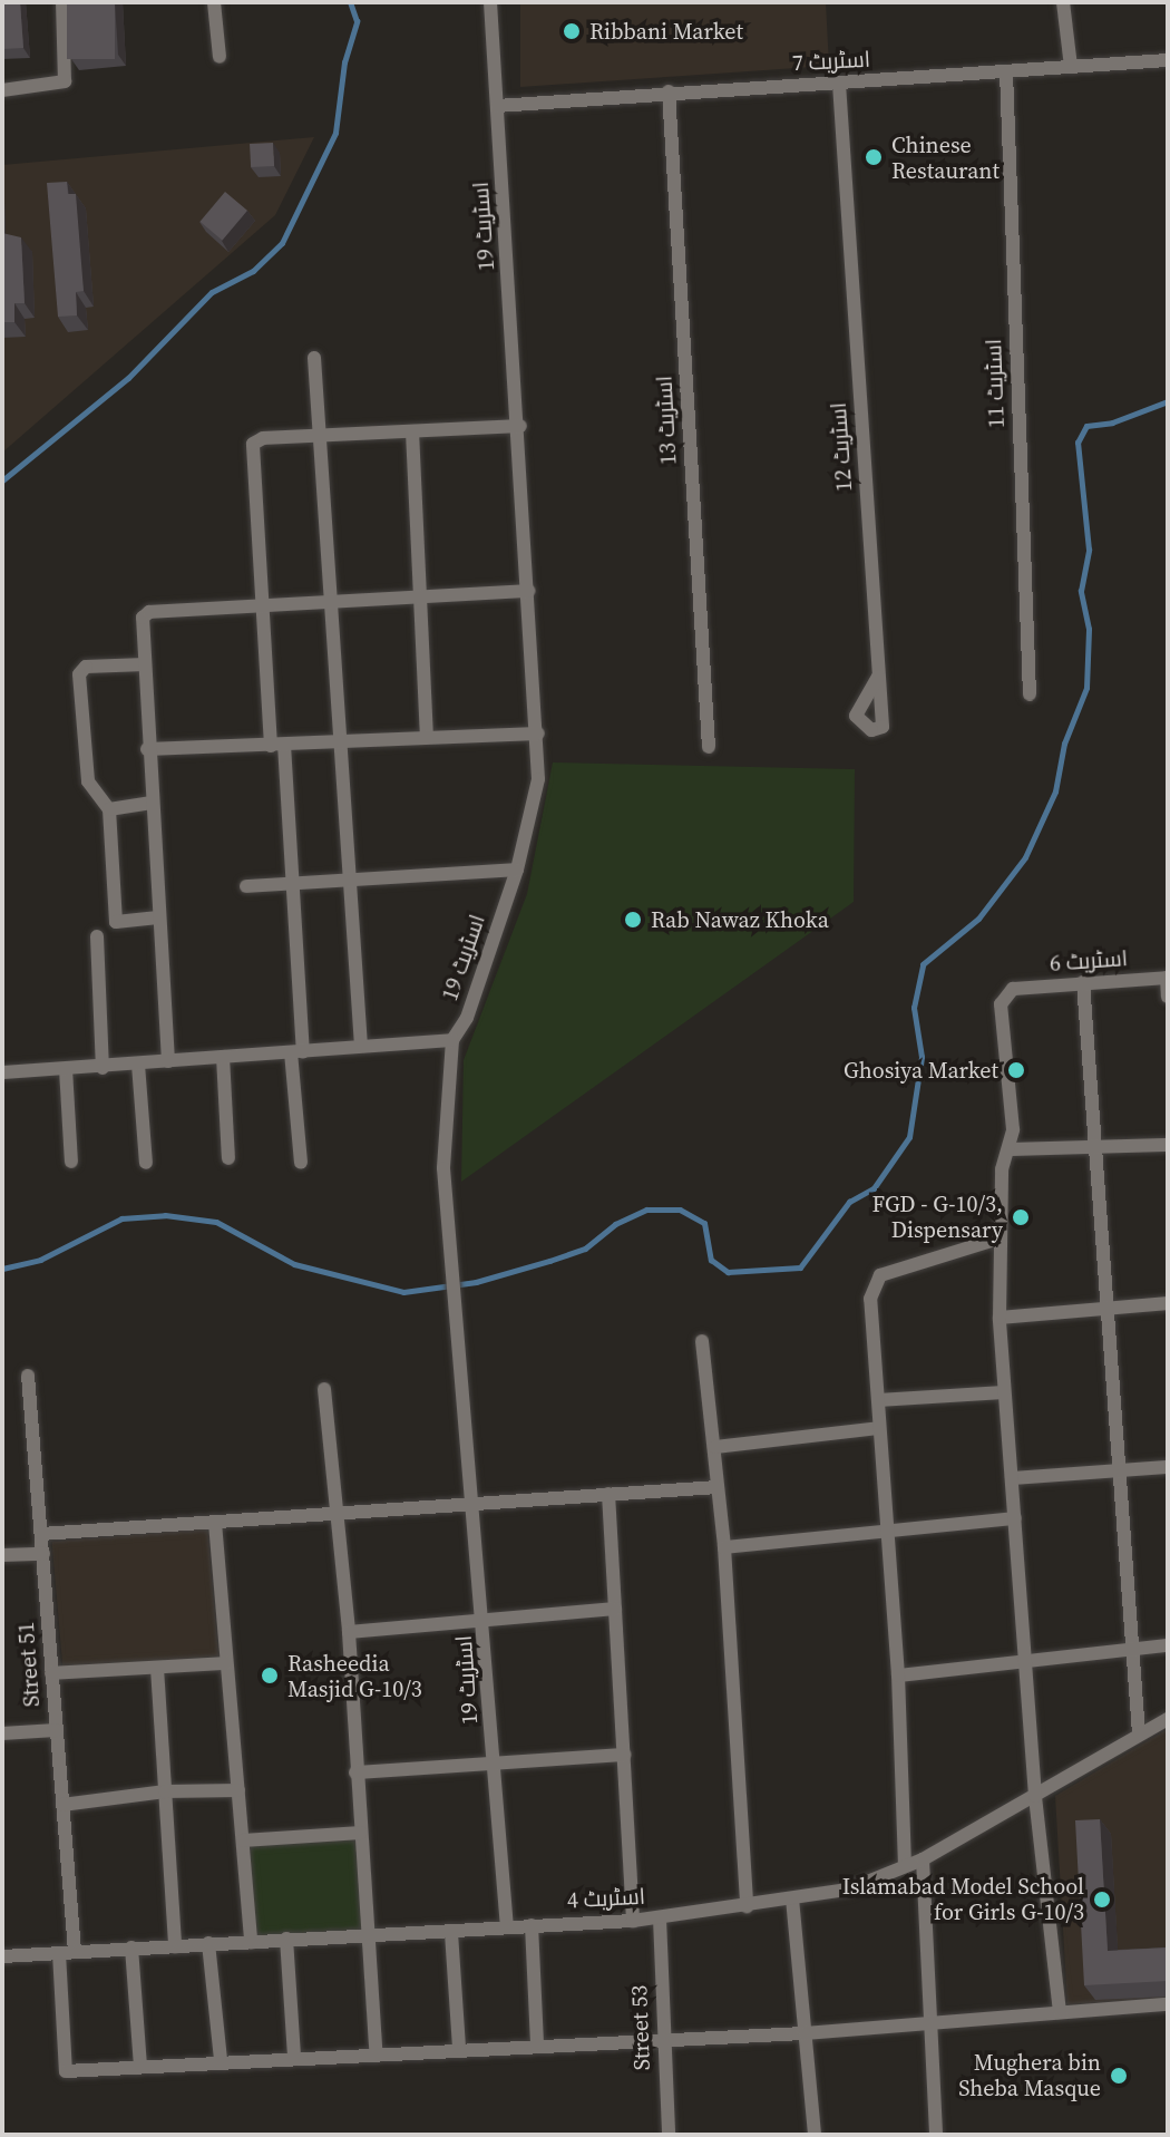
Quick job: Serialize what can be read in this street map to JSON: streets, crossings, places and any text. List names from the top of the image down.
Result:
{
  "streets": {
    "street": [
      "اسٹریٹ 7",
      "اسٹریٹ 19",
      "اسٹریٹ 11",
      "اسٹریٹ 13",
      "اسٹریٹ 12",
      "اسٹریٹ 6",
      "Street 51",
      "اسٹریٹ 4",
      "Street 53"
    ]
  },
  "crossings": [
    ["اسٹریٹ 7", "اسٹریٹ 19"],
    ["اسٹریٹ 7", "اسٹریٹ 11"],
    ["اسٹریٹ 7", "اسٹریٹ 13"],
    ["اسٹریٹ 7", "اسٹریٹ 12"],
    ["اسٹریٹ 19", "اسٹریٹ 4"],
    ["Street 51", "اسٹریٹ 4"],
    ["اسٹریٹ 4", "Street 53"]
  ],
  "places": [
    "Ribbani Market",
    "Chinese Restaurant",
    "Rab Nawaz Khoka",
    "Ghosiya Market",
    "FGD - G-10/3, Dispensary",
    "Rasheedia Masjid G-10/3",
    "Islamabad Model School for Girls G-10/3",
    "Mughera bin Sheba Masque"
  ]
}
